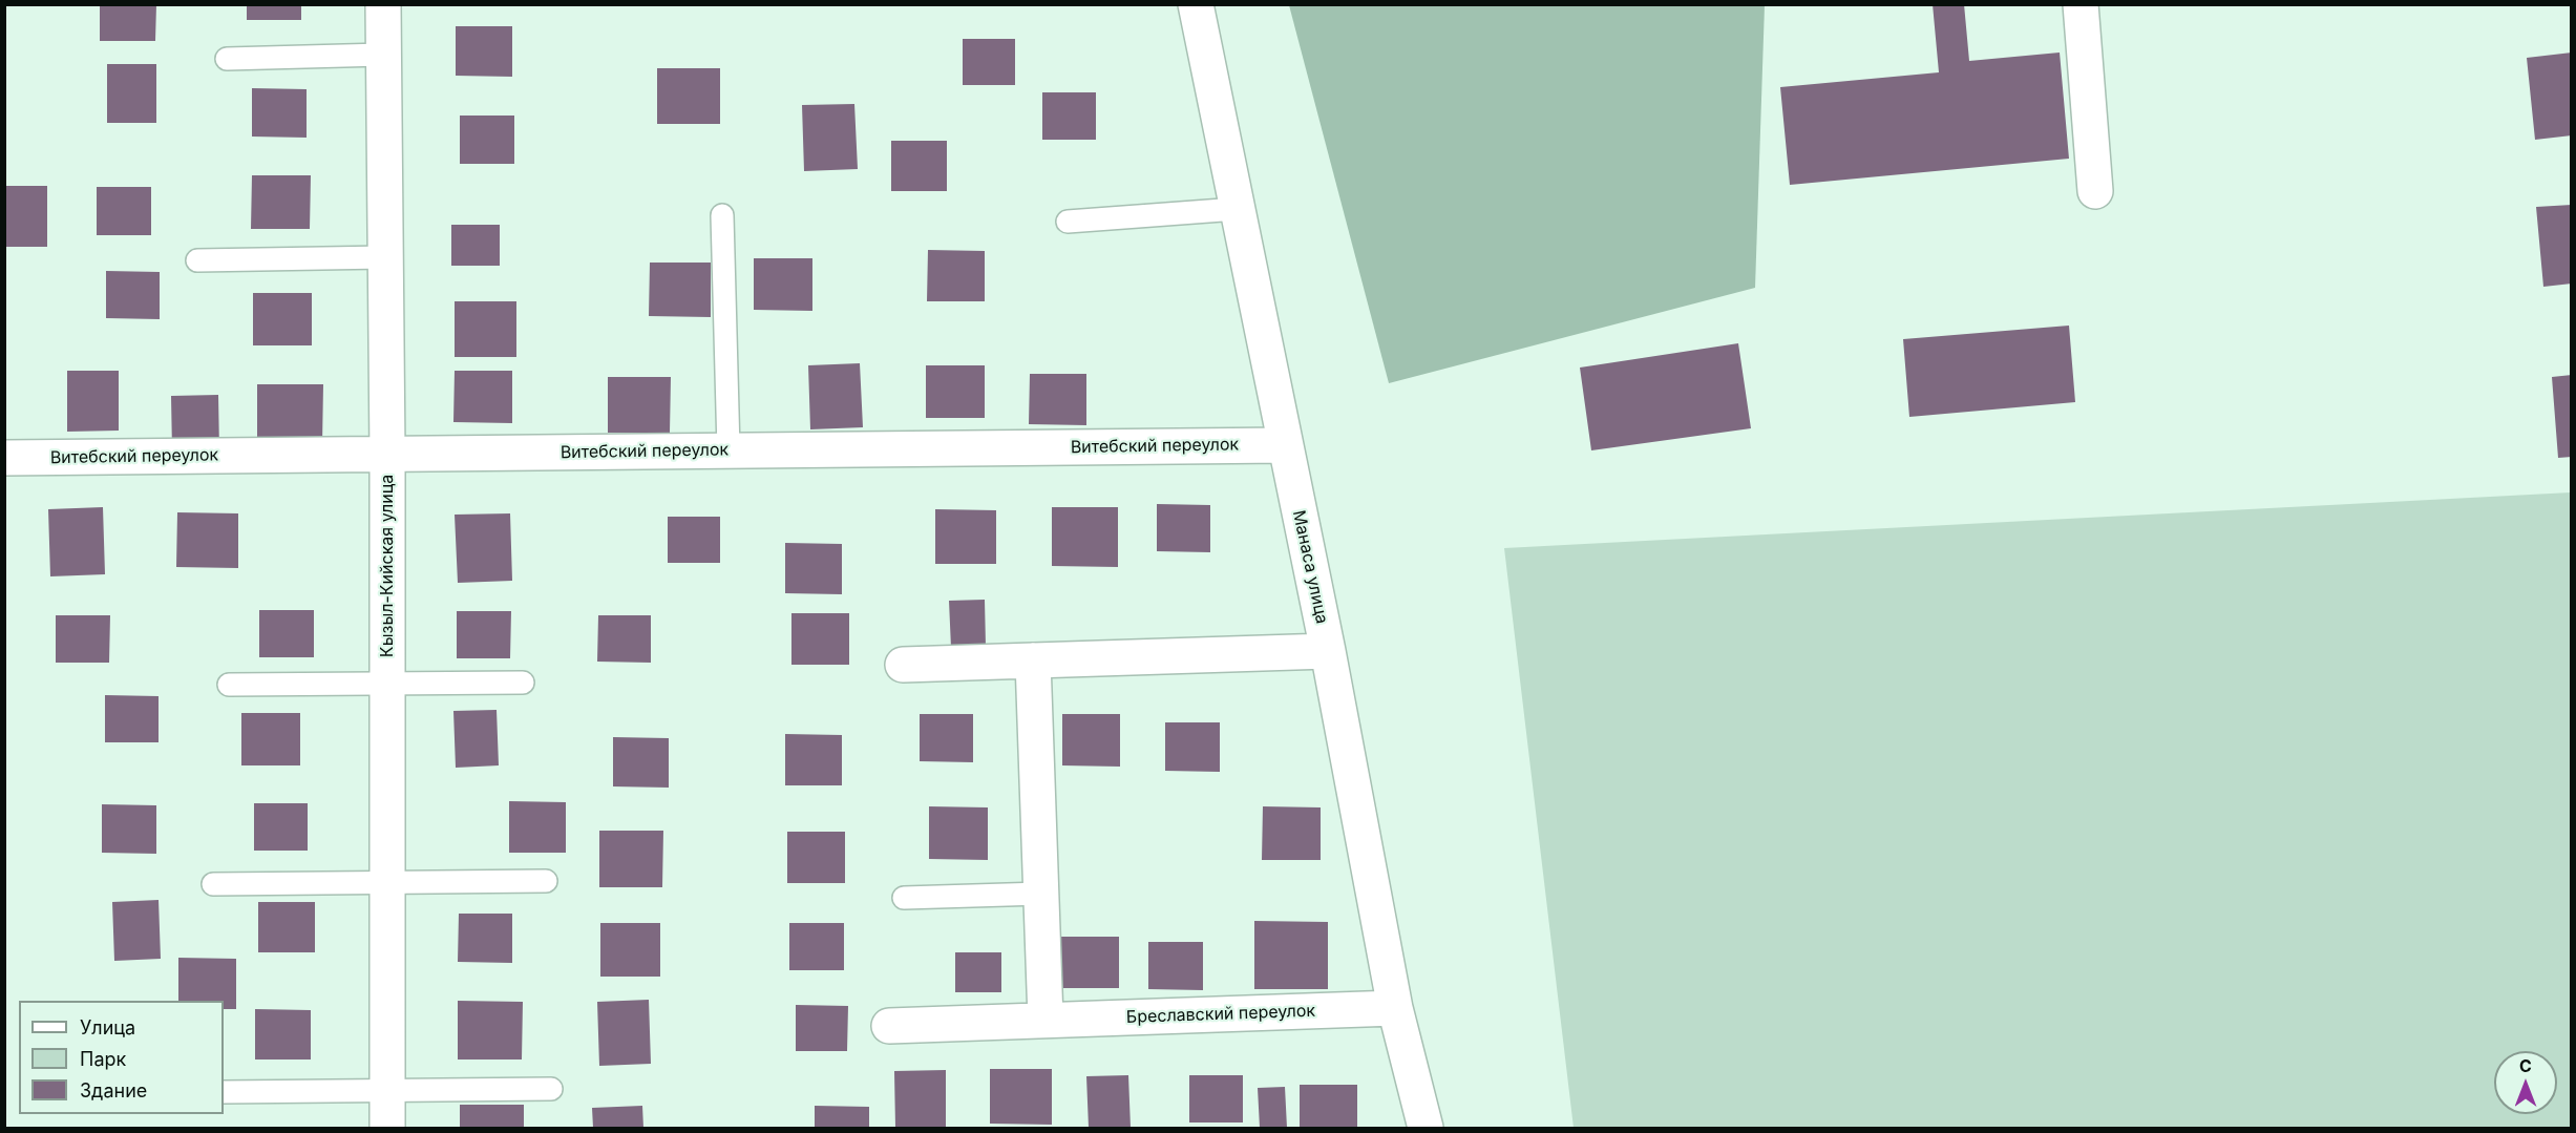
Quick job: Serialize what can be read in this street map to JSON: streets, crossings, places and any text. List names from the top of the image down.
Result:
{
  "streets": {
    "street": [
      "Витебский переулок",
      "Кызыл-Кийская улица",
      "Манаса улица",
      "Бреславский переулок"
    ]
  },
  "crossings": [
    ["Витебский переулок", "Кызыл-Кийская улица"],
    ["Витебский переулок", "Манаса улица"],
    ["Манаса улица", "Бреславский переулок"]
  ],
  "legend": ["Улица", "Парк", "Здание"],
  "north": "top"
}
